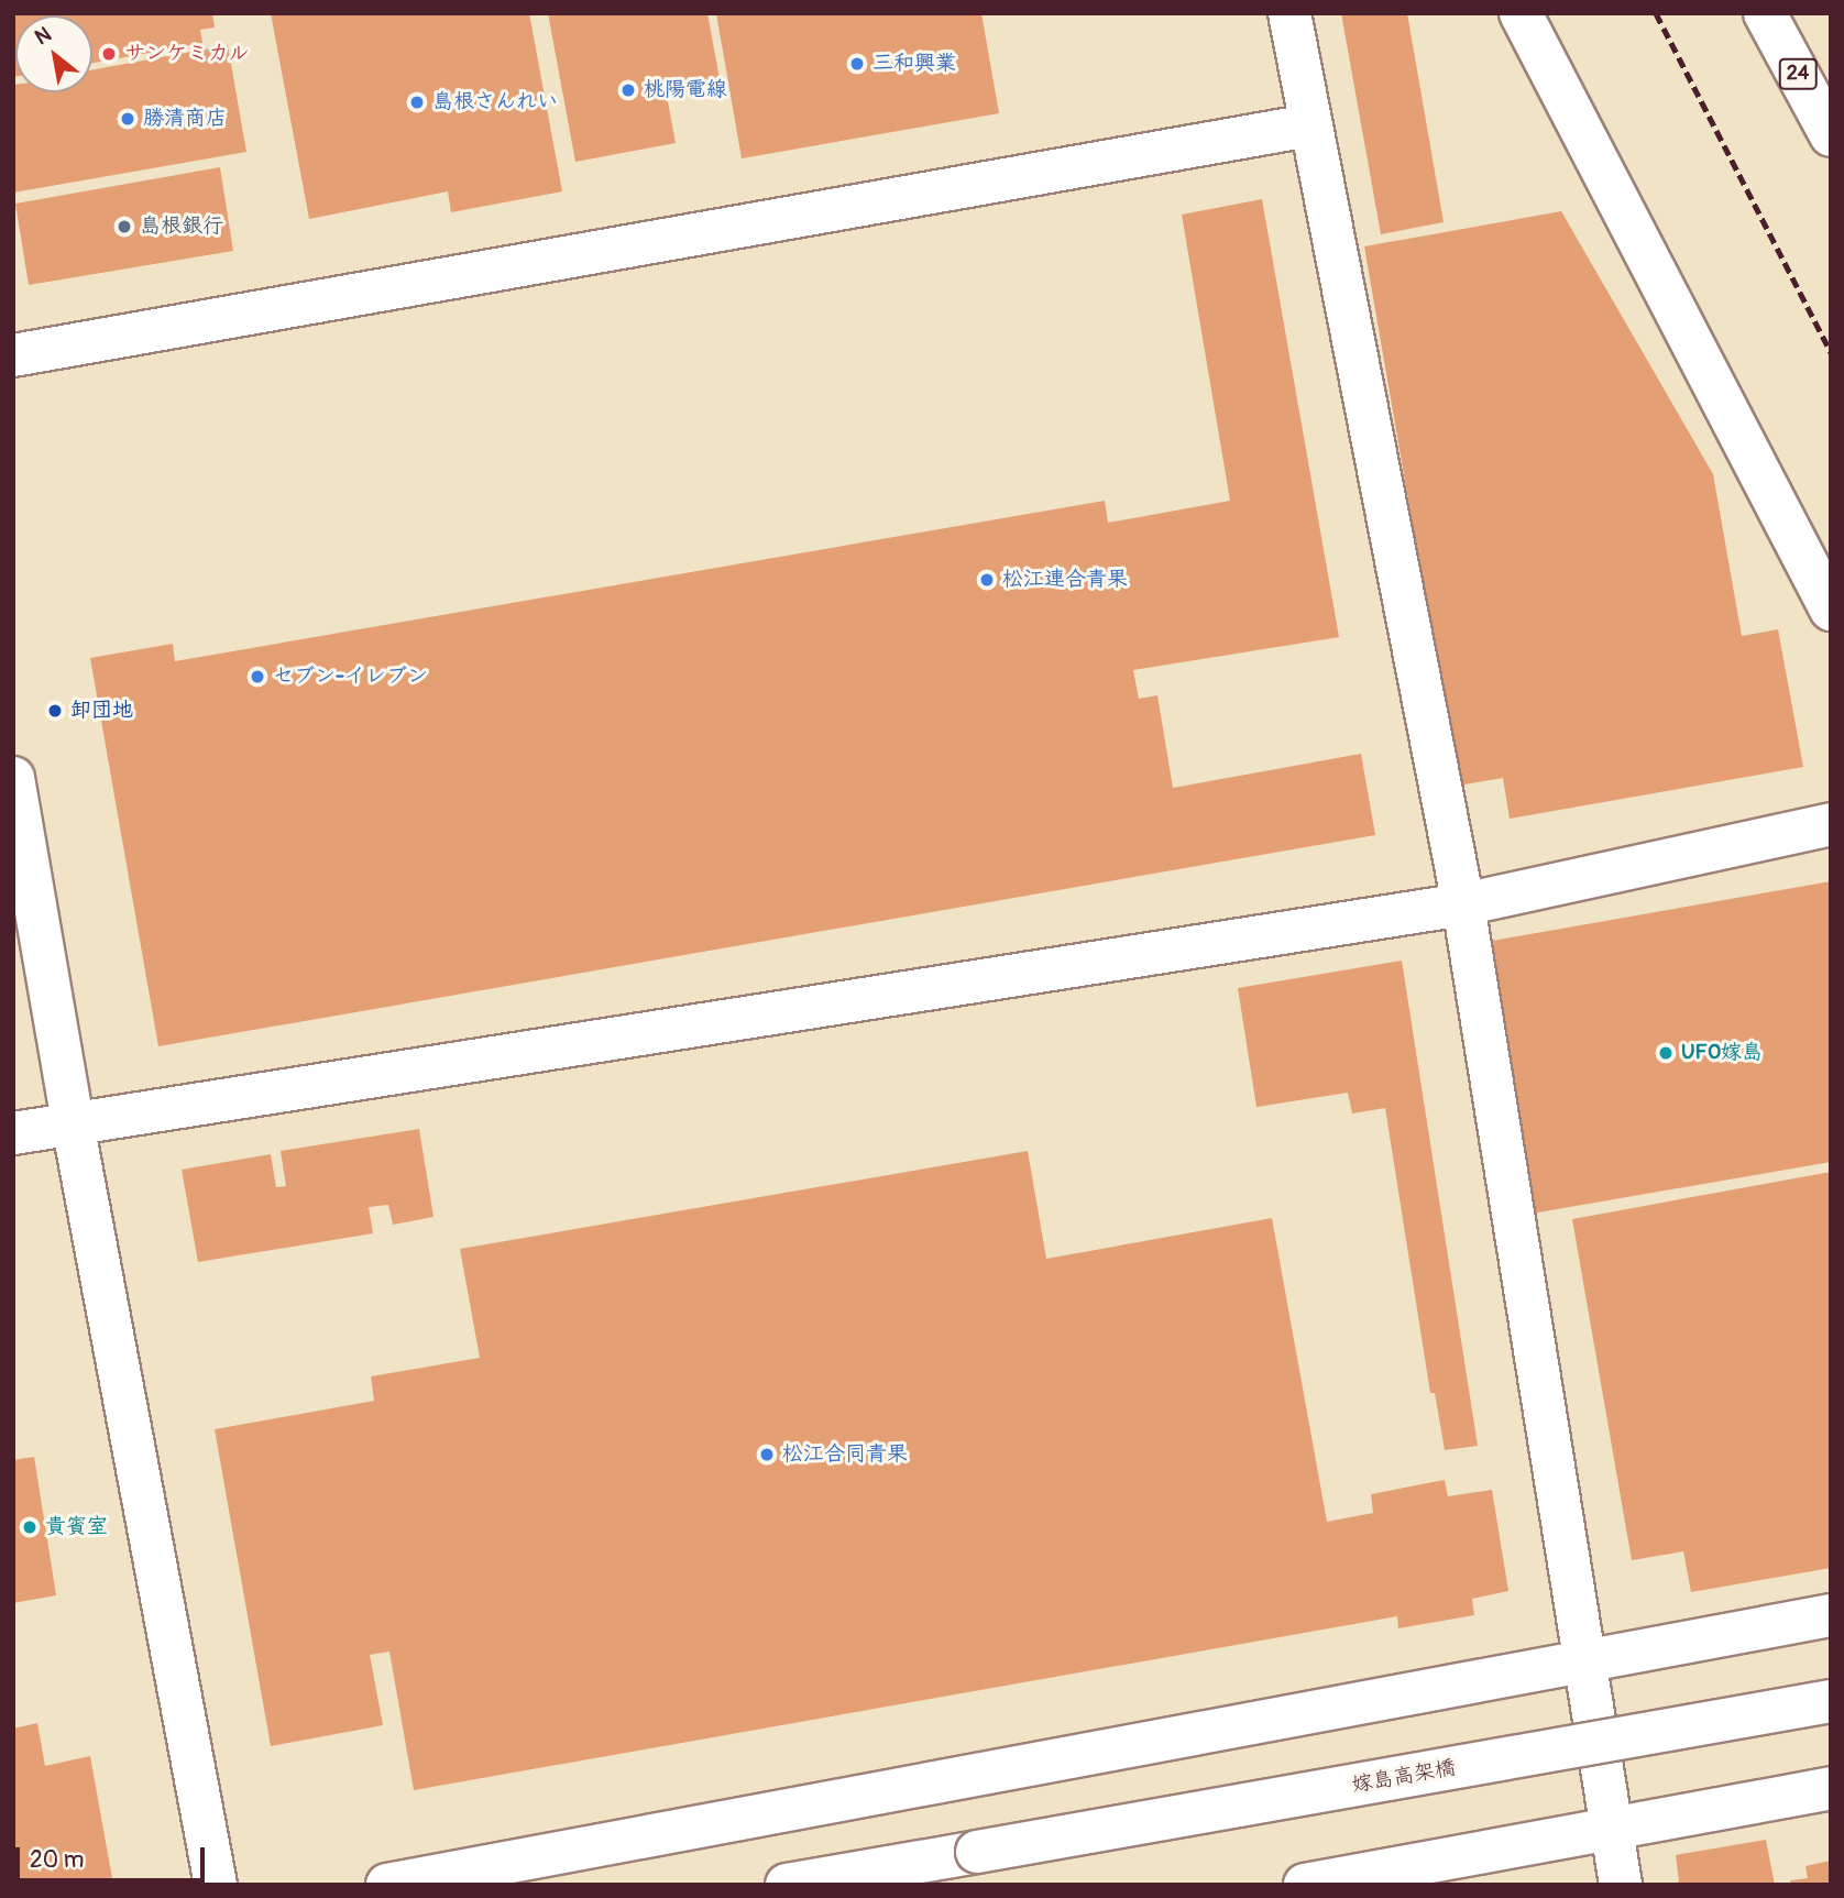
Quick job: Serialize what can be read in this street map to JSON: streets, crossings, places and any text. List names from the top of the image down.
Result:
{
  "streets": {
    "street": ["24", "嫁島高架橋"]
  },
  "places": [
    "サンケミカル",
    "三和興業",
    "桃陽電線",
    "島根さんれい",
    "勝清商店",
    "島根銀行",
    "松江連合青果",
    "セブン-イレブン",
    "卸団地",
    "UFO嫁島",
    "松江合同青果",
    "貴賓室"
  ],
  "scale_bar": "20 m",
  "north": "top left"
}
